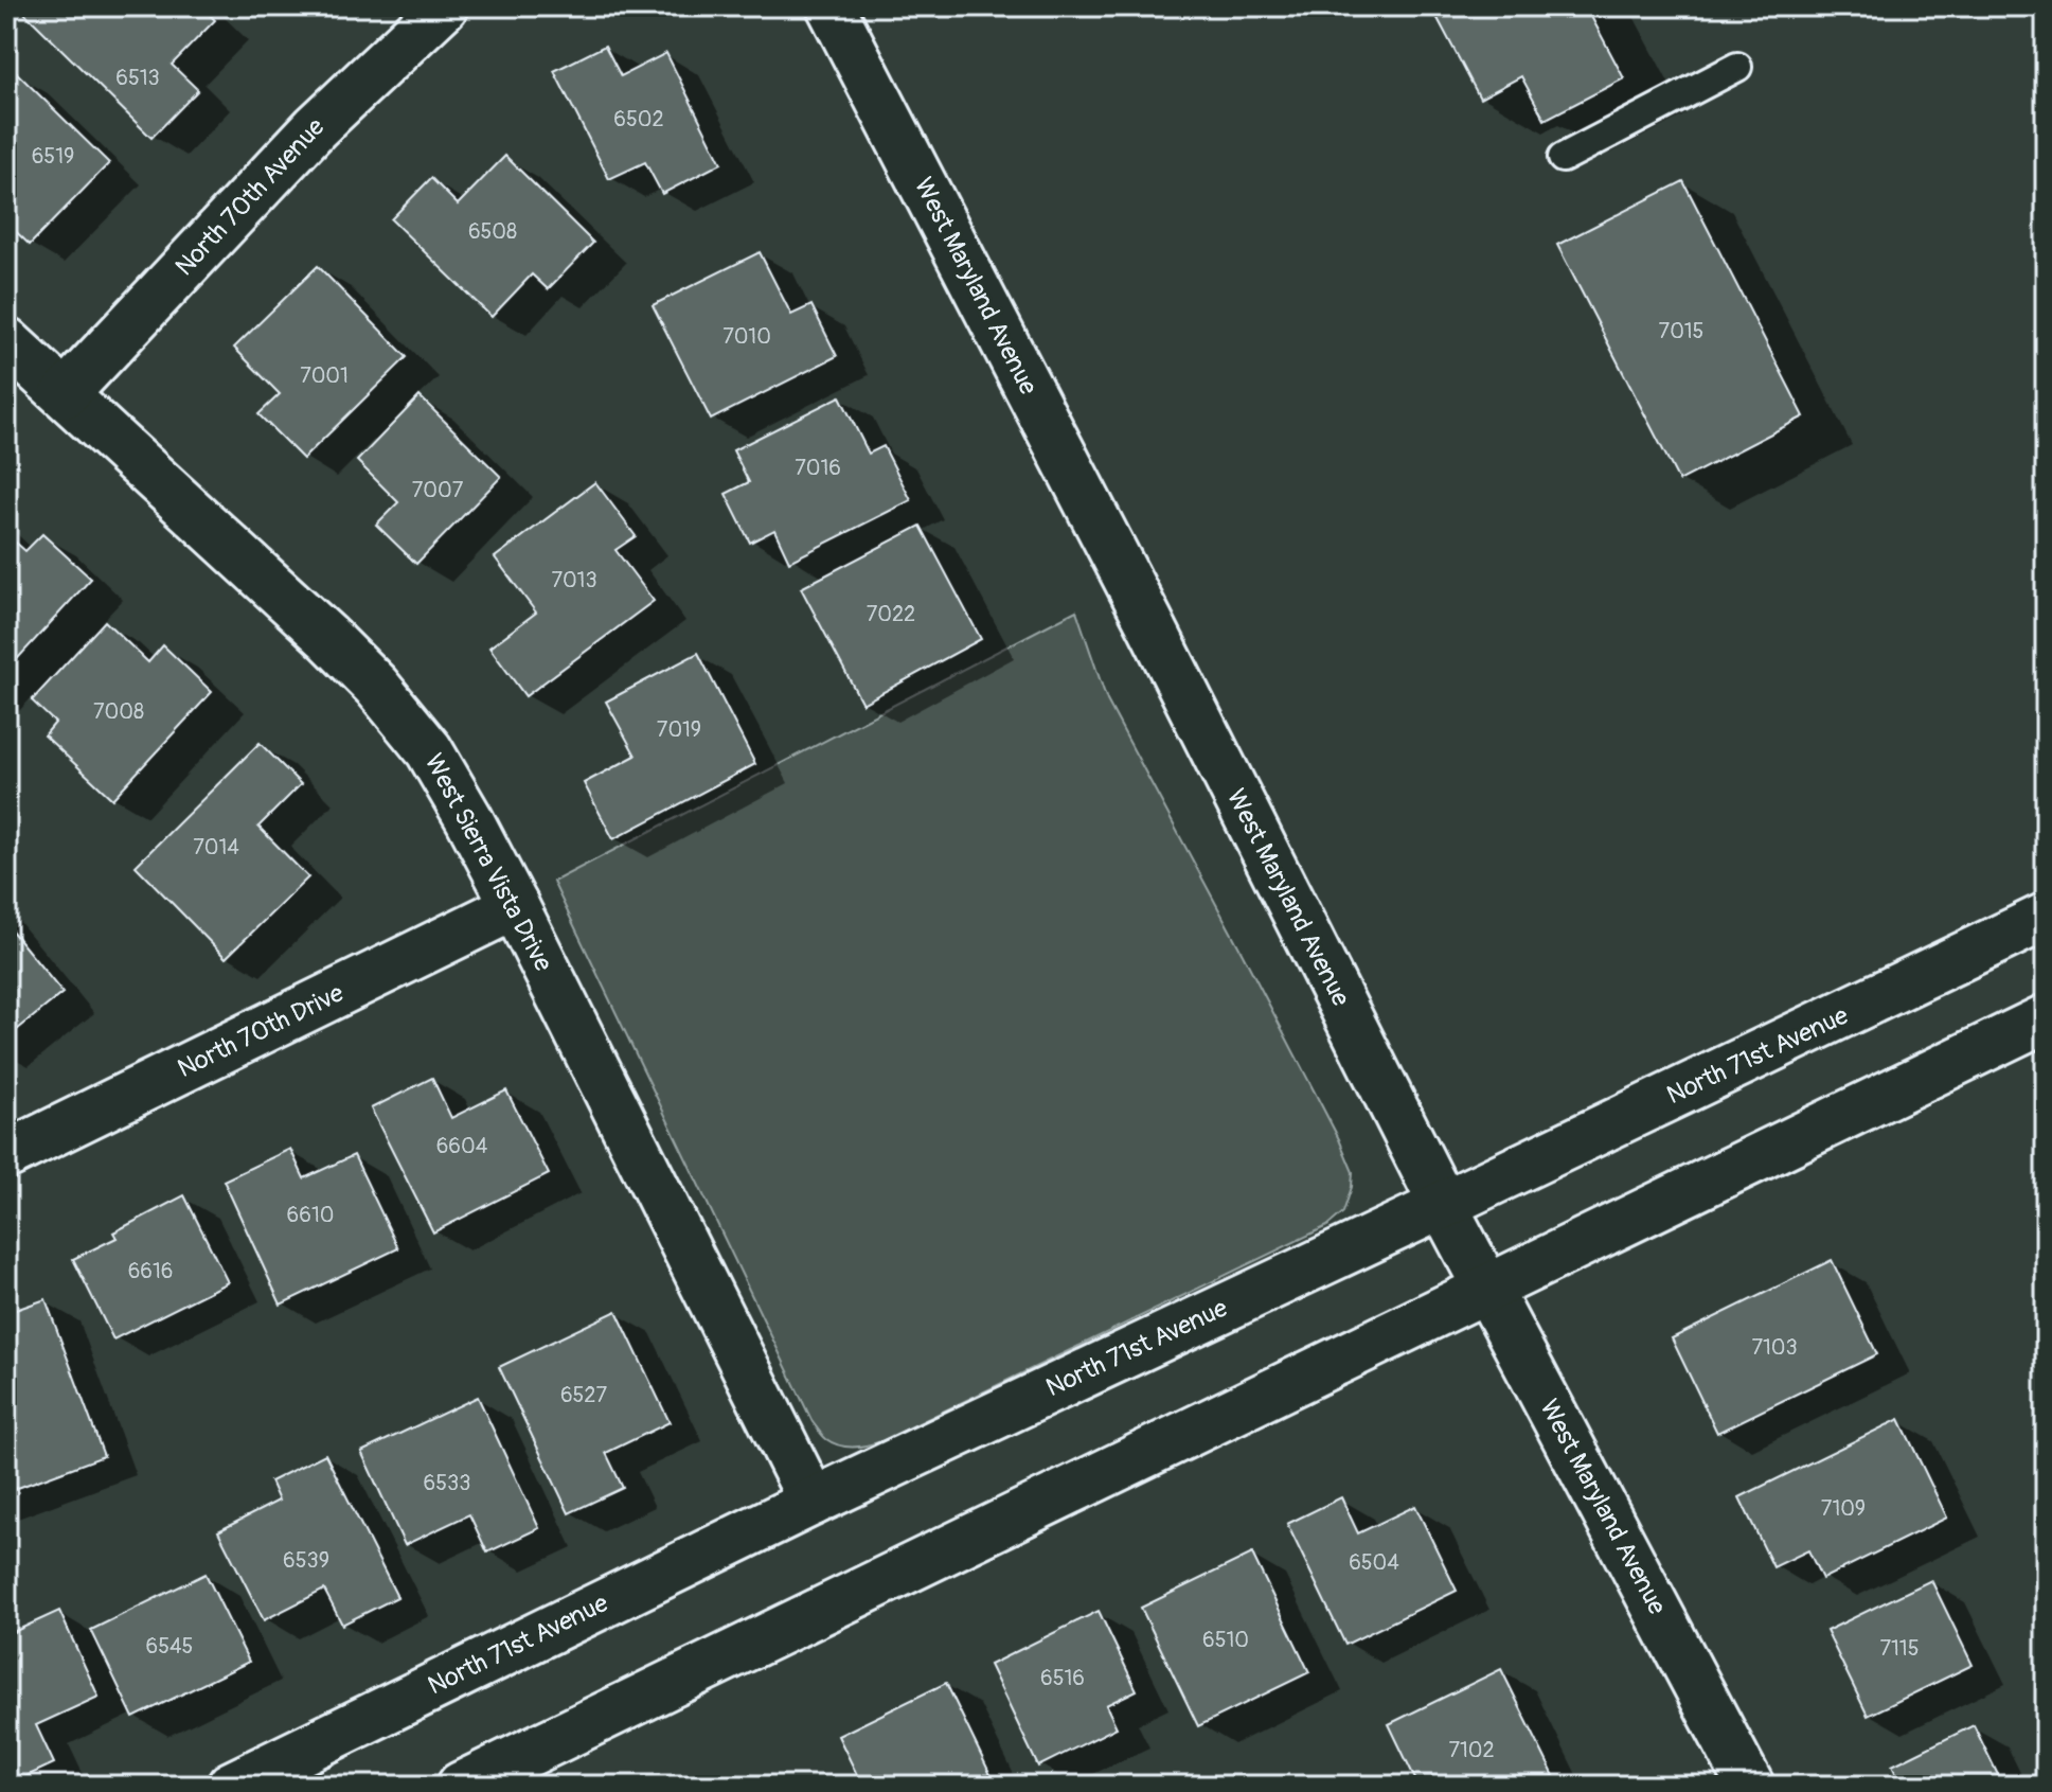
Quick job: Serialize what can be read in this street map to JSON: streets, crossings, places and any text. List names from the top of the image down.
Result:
{
  "streets": {
    "street": [
      "North 70th Avenue",
      "West Maryland Avenue",
      "West Sierra Vista Drive",
      "North 70th Drive",
      "North 71st Avenue"
    ]
  },
  "crossings": [
    ["North 70th Avenue", "West Sierra Vista Drive"],
    ["West Maryland Avenue", "North 71st Avenue"],
    ["West Sierra Vista Drive", "North 70th Drive"],
    ["West Sierra Vista Drive", "North 71st Avenue"]
  ],
  "house_numbers": [
    "6513",
    "6502",
    "6519",
    "6508",
    "7015",
    "7010",
    "7001",
    "7016",
    "7007",
    "7013",
    "7022",
    "7008",
    "7019",
    "7014",
    "6604",
    "6610",
    "6616",
    "7103",
    "6527",
    "6533",
    "7109",
    "6539",
    "6504",
    "6510",
    "6545",
    "7115",
    "6516",
    "7102"
  ]
}
